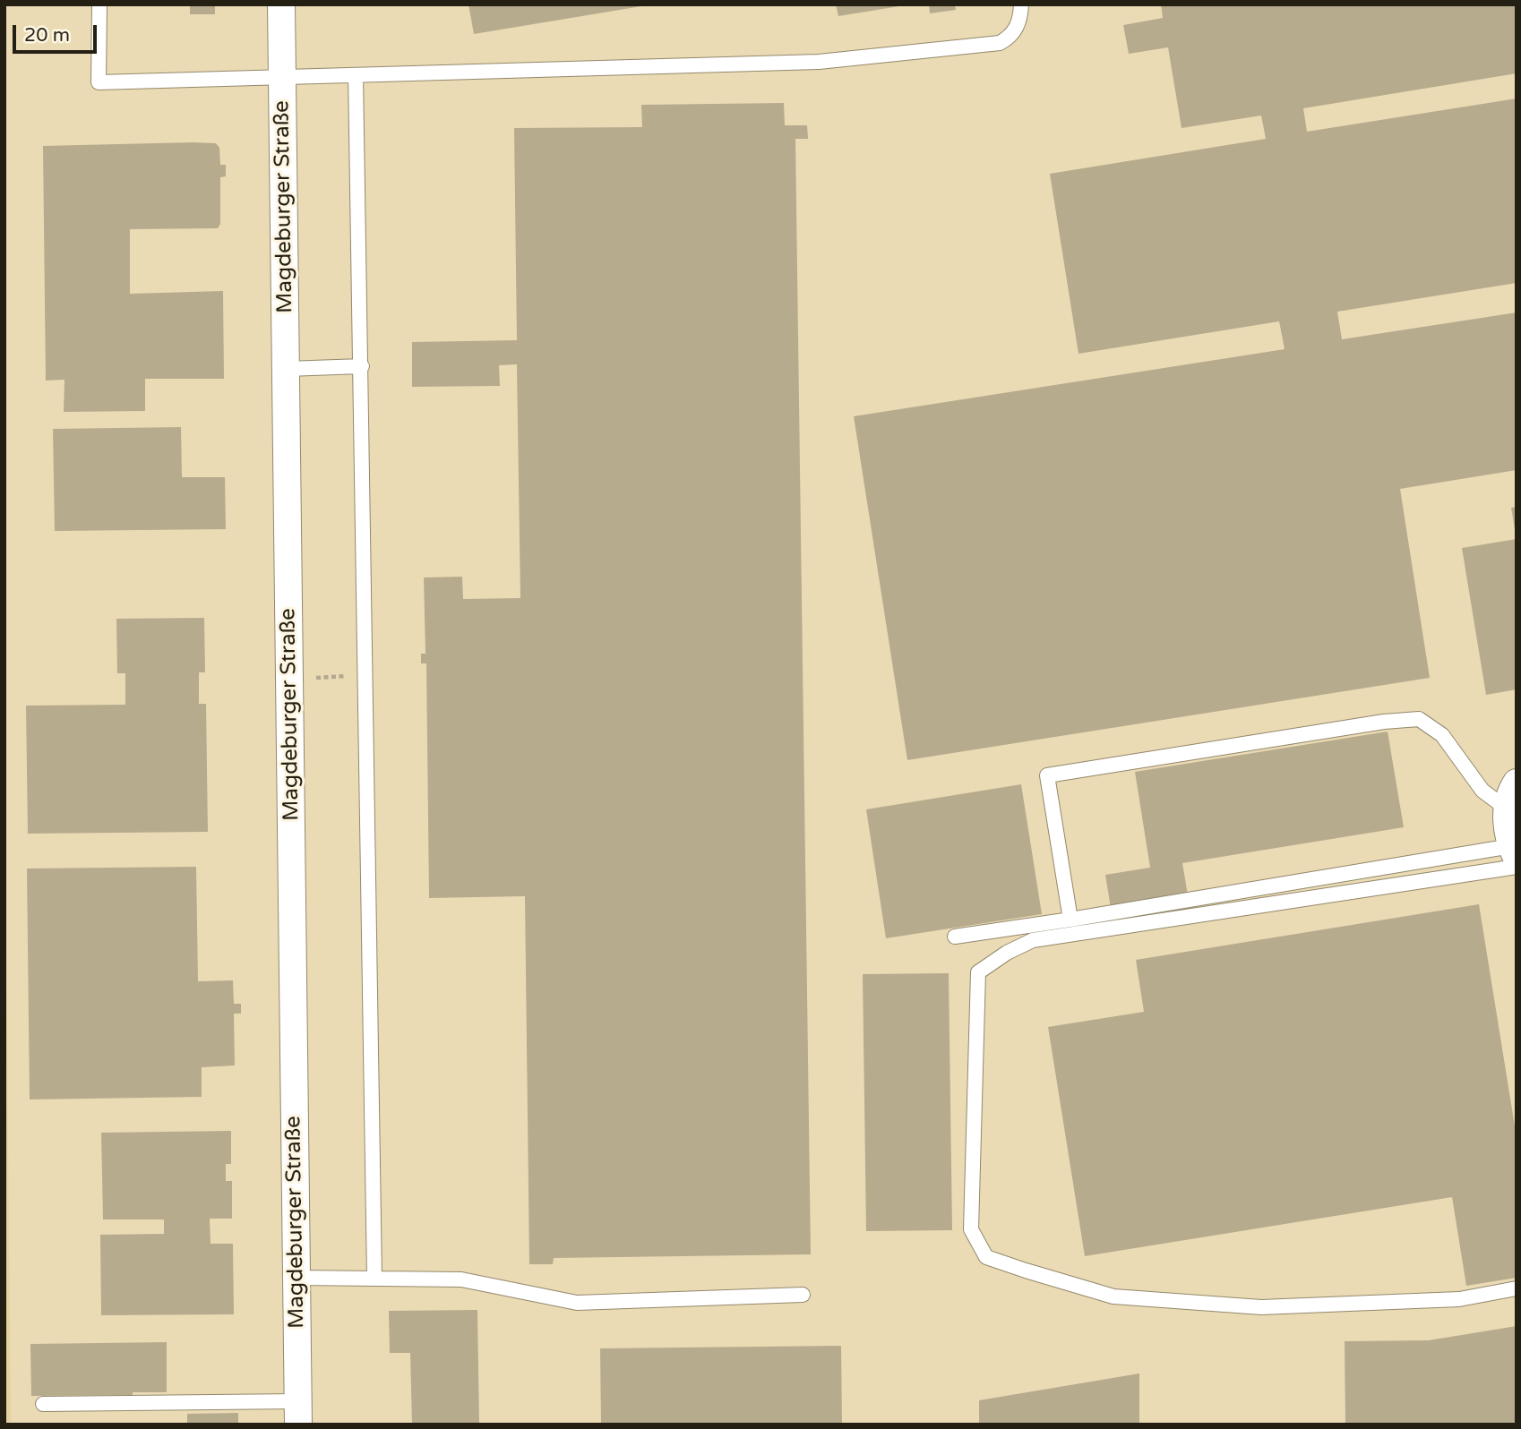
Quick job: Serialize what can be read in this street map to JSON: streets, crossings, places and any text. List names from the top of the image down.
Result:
{
  "streets": {
    "street": ["Magdeburger Straße"]
  },
  "scale_bar": "20 m"
}
